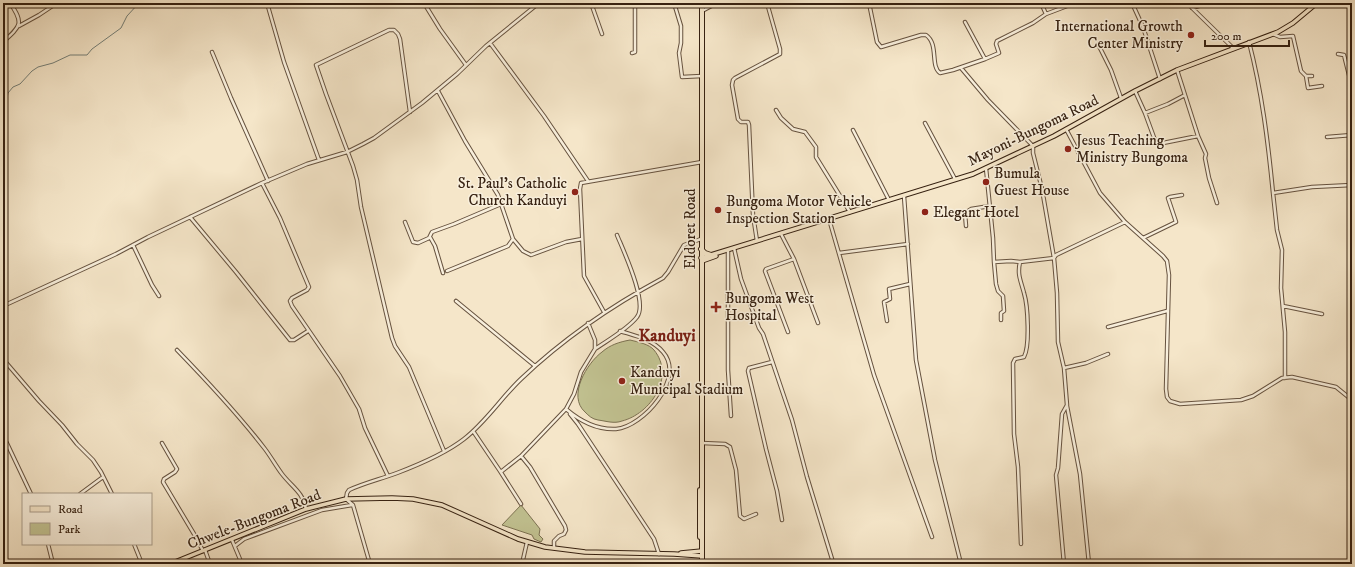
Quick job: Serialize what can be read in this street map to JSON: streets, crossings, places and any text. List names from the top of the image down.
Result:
{
  "streets": {
    "highway": ["Eldoret Road"],
    "main road": ["Mayoni-Bungoma Road", "Chwele-Bungoma Road"]
  },
  "crossings": [
    ["Eldoret Road", "Chwele-Bungoma Road"]
  ],
  "districts": ["Kanduyi"],
  "places": {
    "other": [
      "International Growth Center Ministry",
      "Jesus Teaching Ministry Bungoma",
      "Bumula Guest House",
      "St. Paul's Catholic Church Kanduyi",
      "Bungoma Motor Vehicle Inspection Station",
      "Elegant Hotel",
      "Kanduyi Municipal Stadium"
    ],
    "health": ["Bungoma West Hospital"]
  },
  "legend": ["Road", "Park"],
  "scale_bar": "200 m"
}
